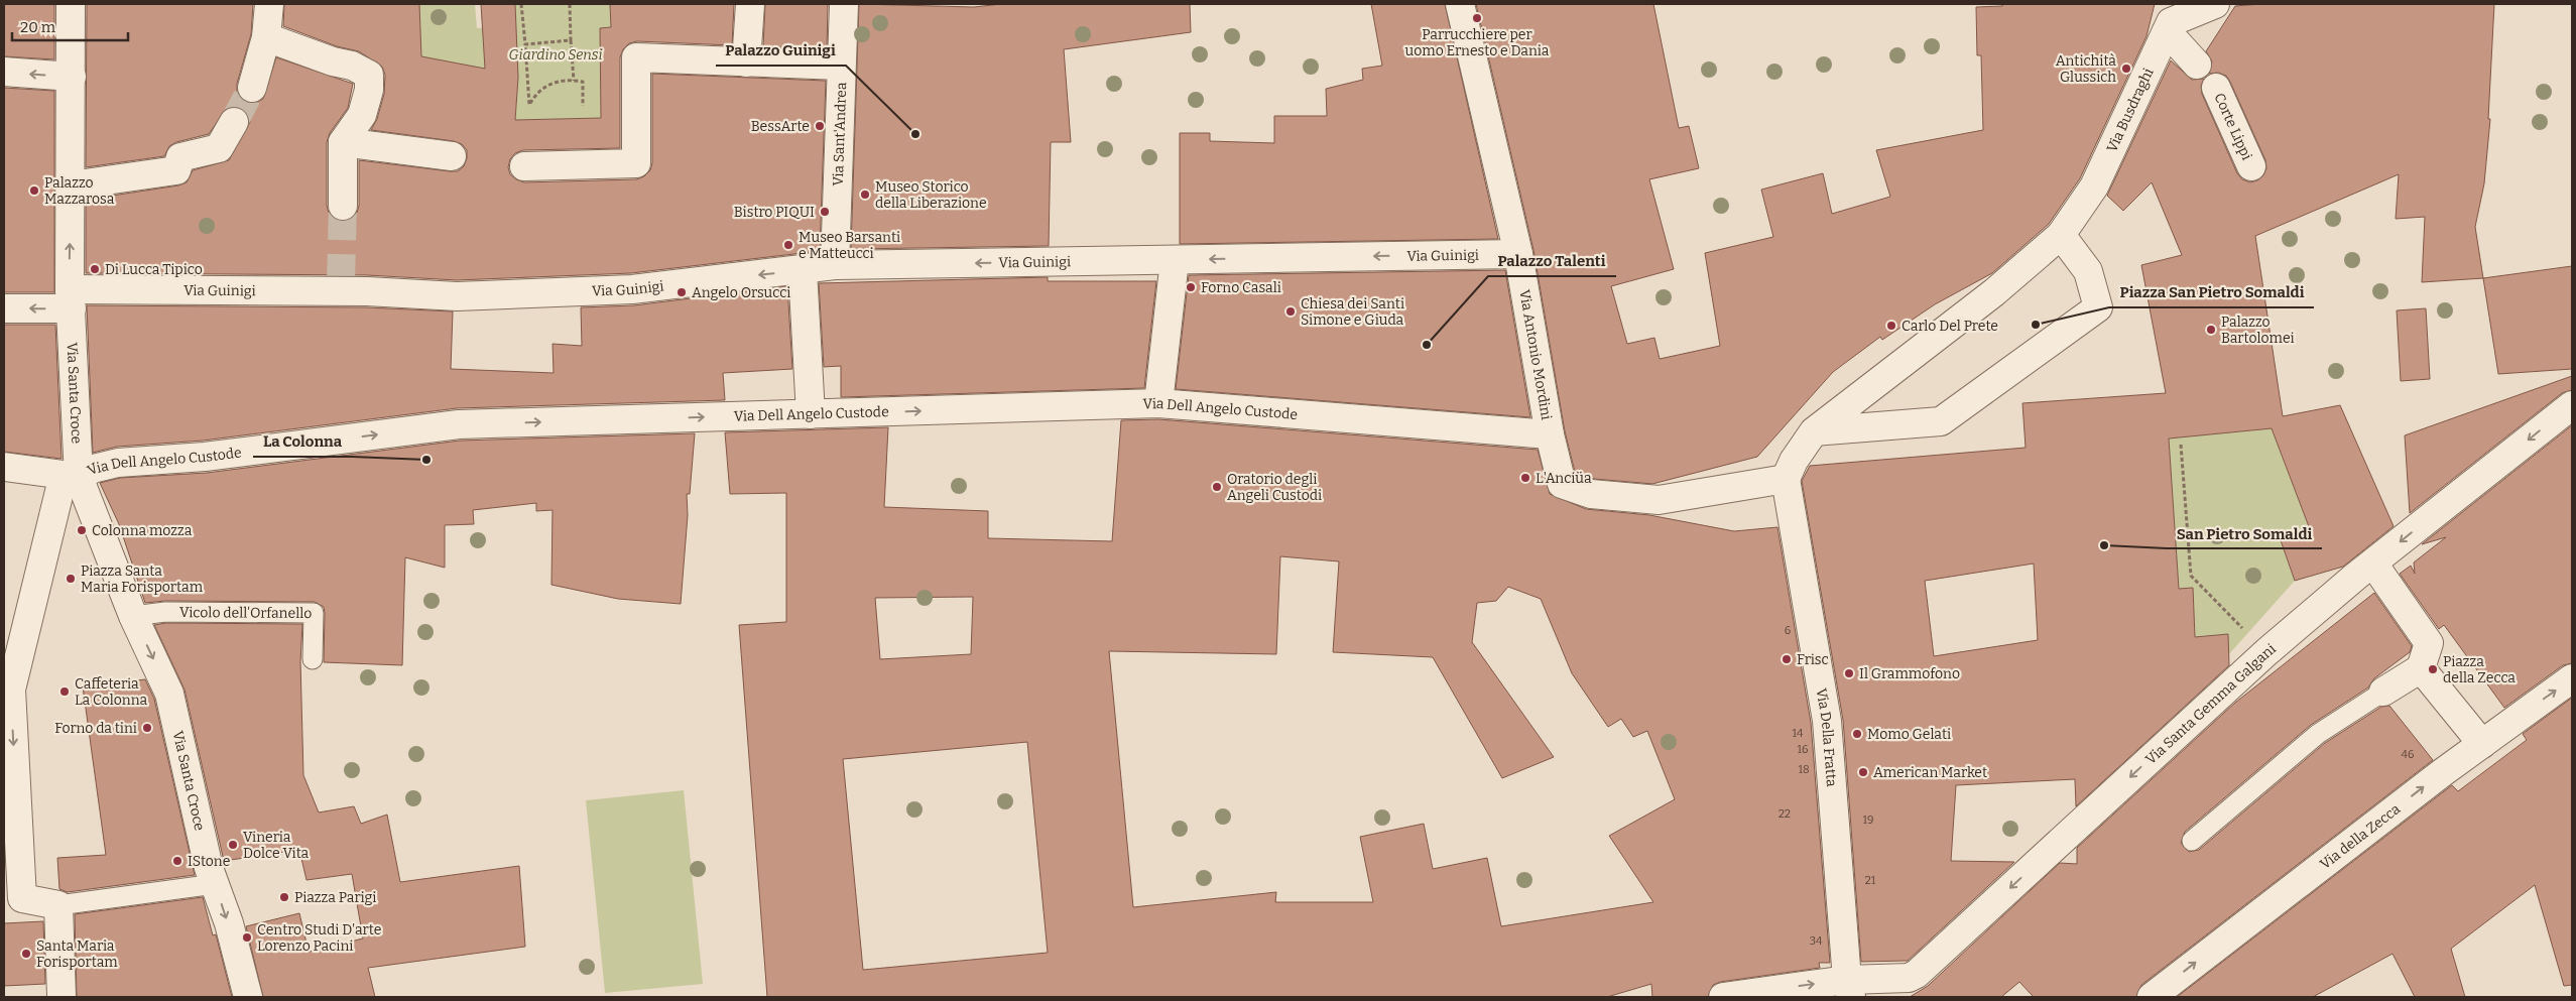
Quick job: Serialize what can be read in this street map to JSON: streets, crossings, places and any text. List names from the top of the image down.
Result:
{
  "streets": {
    "street": [
      "Via Busdraghi",
      "Corte Lippi",
      "Via Sant'Andrea",
      "Via Guinigi",
      "Via Antonio Mordini",
      "Via Santa Croce",
      "Via Dell Angelo Custode",
      "Via Santa Gemma Galgani",
      "Via Della Fratta",
      "Via della Zecca"
    ],
    "lane": ["Vicolo dell'Orfanello"]
  },
  "crossings": [
    ["Via Busdraghi", "Via Antonio Mordini"],
    ["Via Busdraghi", "Via Della Fratta"],
    ["Via Sant'Andrea", "Via Guinigi"],
    ["Via Guinigi", "Via Antonio Mordini"],
    ["Via Guinigi", "Via Santa Croce"],
    ["Via Antonio Mordini", "Via Dell Angelo Custode"],
    ["Via Antonio Mordini", "Via Della Fratta"],
    ["Via Santa Croce", "Via Dell Angelo Custode"],
    ["Via Santa Croce", "Vicolo dell'Orfanello"],
    ["Via Santa Gemma Galgani", "Via Della Fratta"]
  ],
  "one_way": ["Via Guinigi", "Via Dell Angelo Custode", "Via della Zecca"],
  "parks": ["Giardino Sensi"],
  "places": [
    "Parrucchiere per uomo Ernesto e Dania",
    "Antichità Glussich",
    "BessArte",
    "Palazzo Guinigi",
    "Palazzo Mazzarosa",
    "Museo Storico della Liberazione",
    "Bistro PIQUI",
    "Museo Barsanti e Matteucci",
    "Di Lucca Tipico",
    "Forno Casali",
    "Angelo Orsucci",
    "Chiesa dei Santi Simone e Giuda",
    "Piazza San Pietro Somaldi",
    "Carlo Del Prete",
    "Palazzo Bartolomei",
    "Palazzo Talenti",
    "La Colonna",
    "L'Anciüa",
    "Oratorio degli Angeli Custodi",
    "Colonna mozza",
    "San Pietro Somaldi",
    "Piazza Santa Maria Forisportam",
    "Frisc",
    "Piazza della Zecca",
    "Il Grammofono",
    "Caffeteria La Colonna",
    "Forno da tini",
    "Momo Gelati",
    "American Market",
    "Vineria Dolce Vita",
    "IStone",
    "Piazza Parigi",
    "Centro Studi D'arte Lorenzo Pacini",
    "Santa Maria Forisportam"
  ],
  "house_numbers": [
    "6",
    "14",
    "16",
    "46",
    "18",
    "22",
    "19",
    "21",
    "34"
  ],
  "scale_bar": "20 m"
}
